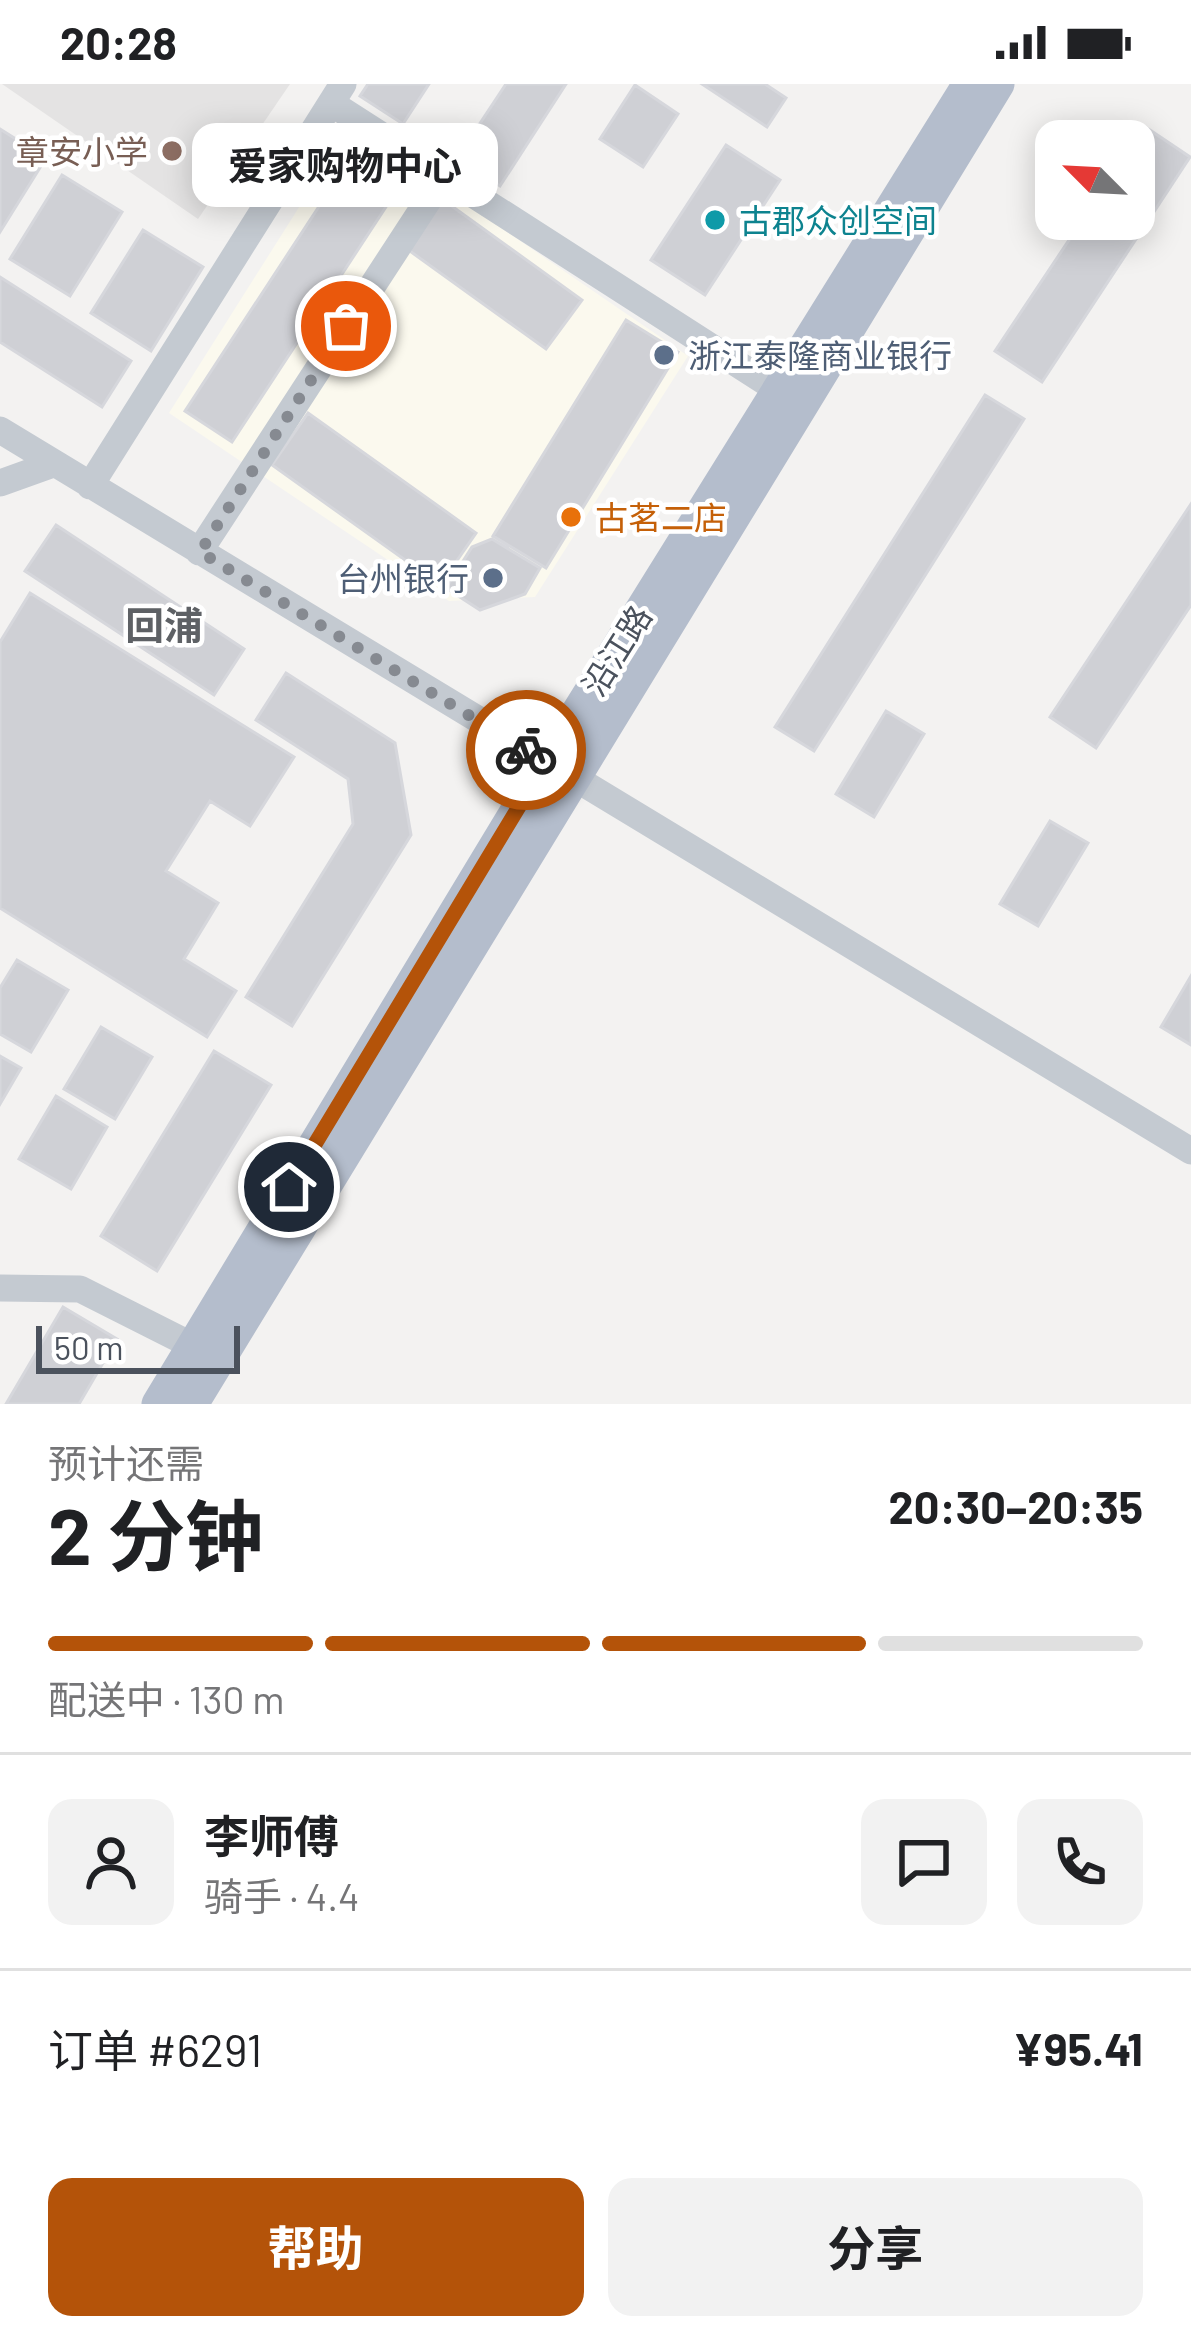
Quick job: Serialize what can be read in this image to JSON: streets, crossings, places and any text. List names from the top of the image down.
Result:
{
  "streets": {
    "main road": ["沿江路"]
  },
  "districts": ["回浦"],
  "places": [
    "章安小学",
    "古郡众创空间",
    "爱家购物中心",
    "浙江泰隆商业银行",
    "古茗二店",
    "台州银行"
  ],
  "scale_bar": "50 m",
  "north": "top left",
  "page": {
    "status": "20:28",
    "bubble": "爱家购物中心",
    "scale": "50 m",
    "heading": ["2 分钟", "预计还需", "20:30–20:35"],
    "panel": [
      "李师傅",
      "骑手 · 4.4",
      "订单 #6291",
      "¥95.41"
    ],
    "bar": "配送中 · 130 m",
    "buttons": ["帮助", "分享"]
  }
}
